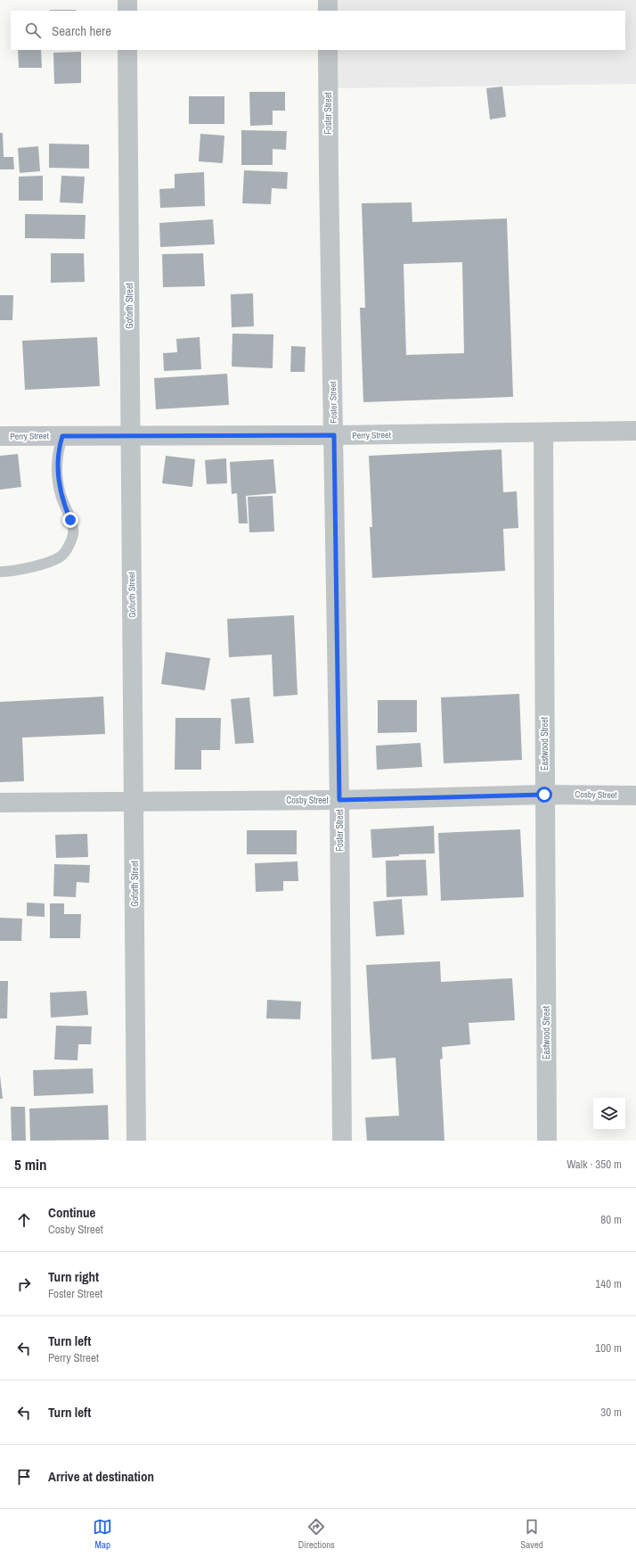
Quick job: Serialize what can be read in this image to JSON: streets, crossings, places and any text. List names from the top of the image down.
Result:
{
  "streets": {
    "street": [
      "Foster Street",
      "Goforth Street",
      "Perry Street",
      "Eastwood Street",
      "Cosby Street"
    ]
  },
  "crossings": [
    ["Foster Street", "Perry Street"],
    ["Foster Street", "Cosby Street"],
    ["Goforth Street", "Perry Street"],
    ["Goforth Street", "Cosby Street"],
    ["Perry Street", "Eastwood Street"],
    ["Eastwood Street", "Cosby Street"]
  ],
  "page": {
    "search": "Search here",
    "heading": ["5 min", "Walk · 350 m"],
    "list": [
      ["Continue", "Cosby Street", "80 m"],
      ["Turn right", "Foster Street", "140 m"],
      ["Turn left", "Perry Street", "100 m"],
      ["Turn left", "30 m"],
      "Arrive at destination"
    ],
    "nav": ["Map", "Directions", "Saved"]
  }
}
